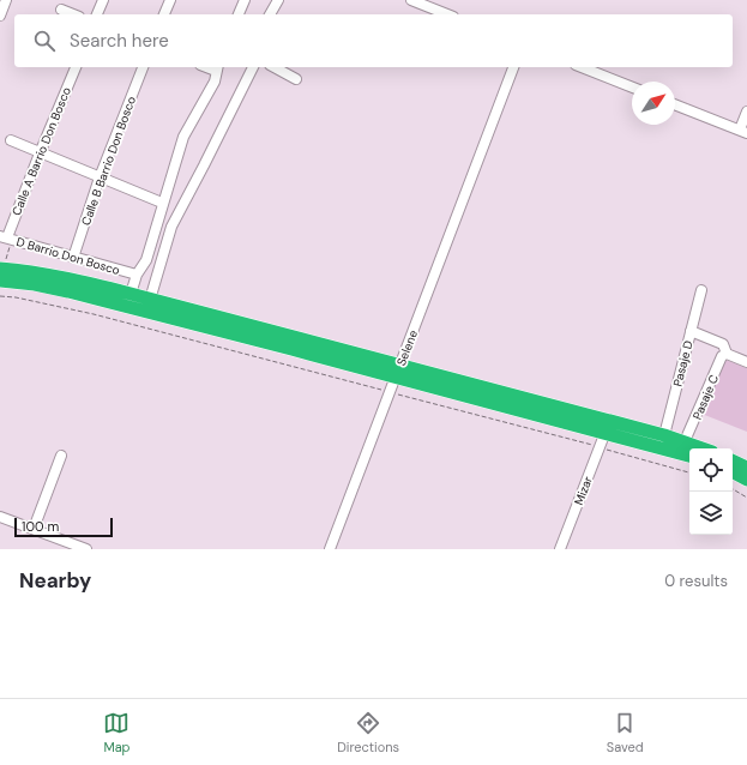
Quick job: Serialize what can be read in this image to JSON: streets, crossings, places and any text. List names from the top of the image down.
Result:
{
  "streets": {
    "street": [
      "Calle A Barrio Don Bosco",
      "Calle B Barrio Don Bosco",
      "D Barrio Don Bosco",
      "Selene",
      "Pasaje D",
      "Pasaje C",
      "Mizar"
    ]
  },
  "crossings": [
    ["Calle A Barrio Don Bosco", "D Barrio Don Bosco"],
    ["Calle B Barrio Don Bosco", "D Barrio Don Bosco"]
  ],
  "scale_bar": "100 m",
  "north": "top right",
  "page": {
    "search": "Search here",
    "scale": "100 m",
    "heading": ["Nearby", "0 results"],
    "nav": ["Map", "Directions", "Saved"]
  }
}
